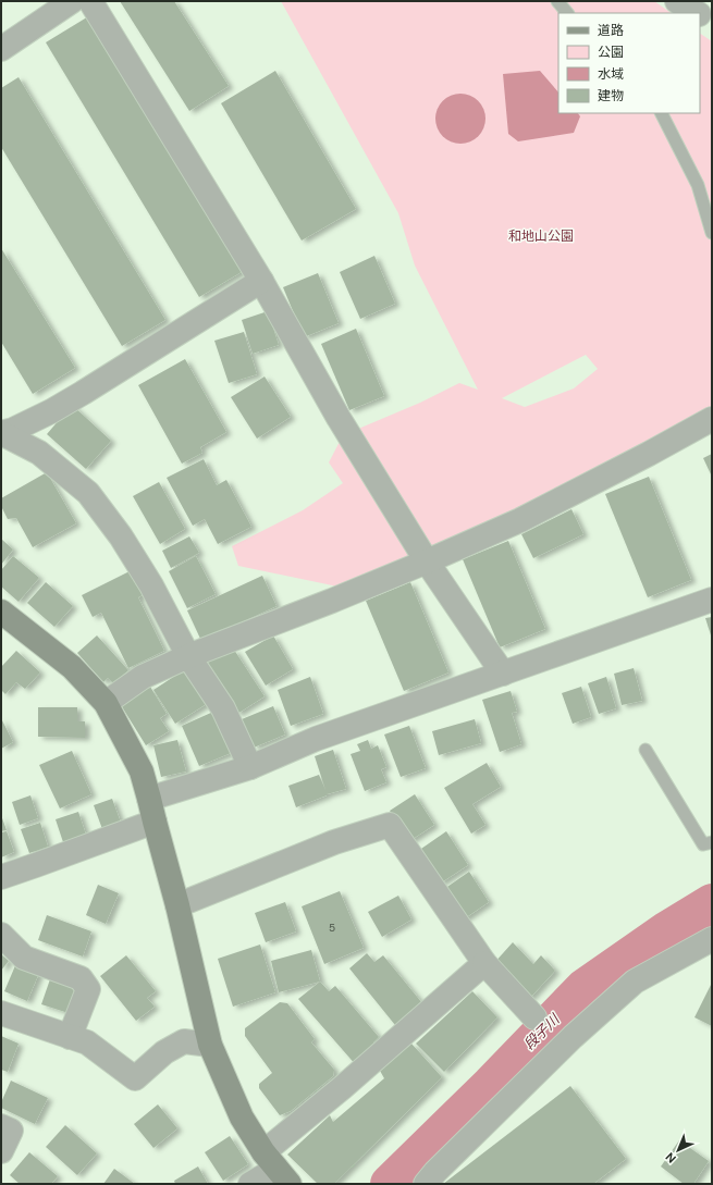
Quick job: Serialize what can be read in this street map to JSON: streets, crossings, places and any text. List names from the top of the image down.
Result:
{
  "water": ["段子川"],
  "parks": ["和地山公園"],
  "house_numbers": ["5"],
  "legend": [
    "道路",
    "公園",
    "水域",
    "建物"
  ],
  "north": "bottom left"
}
